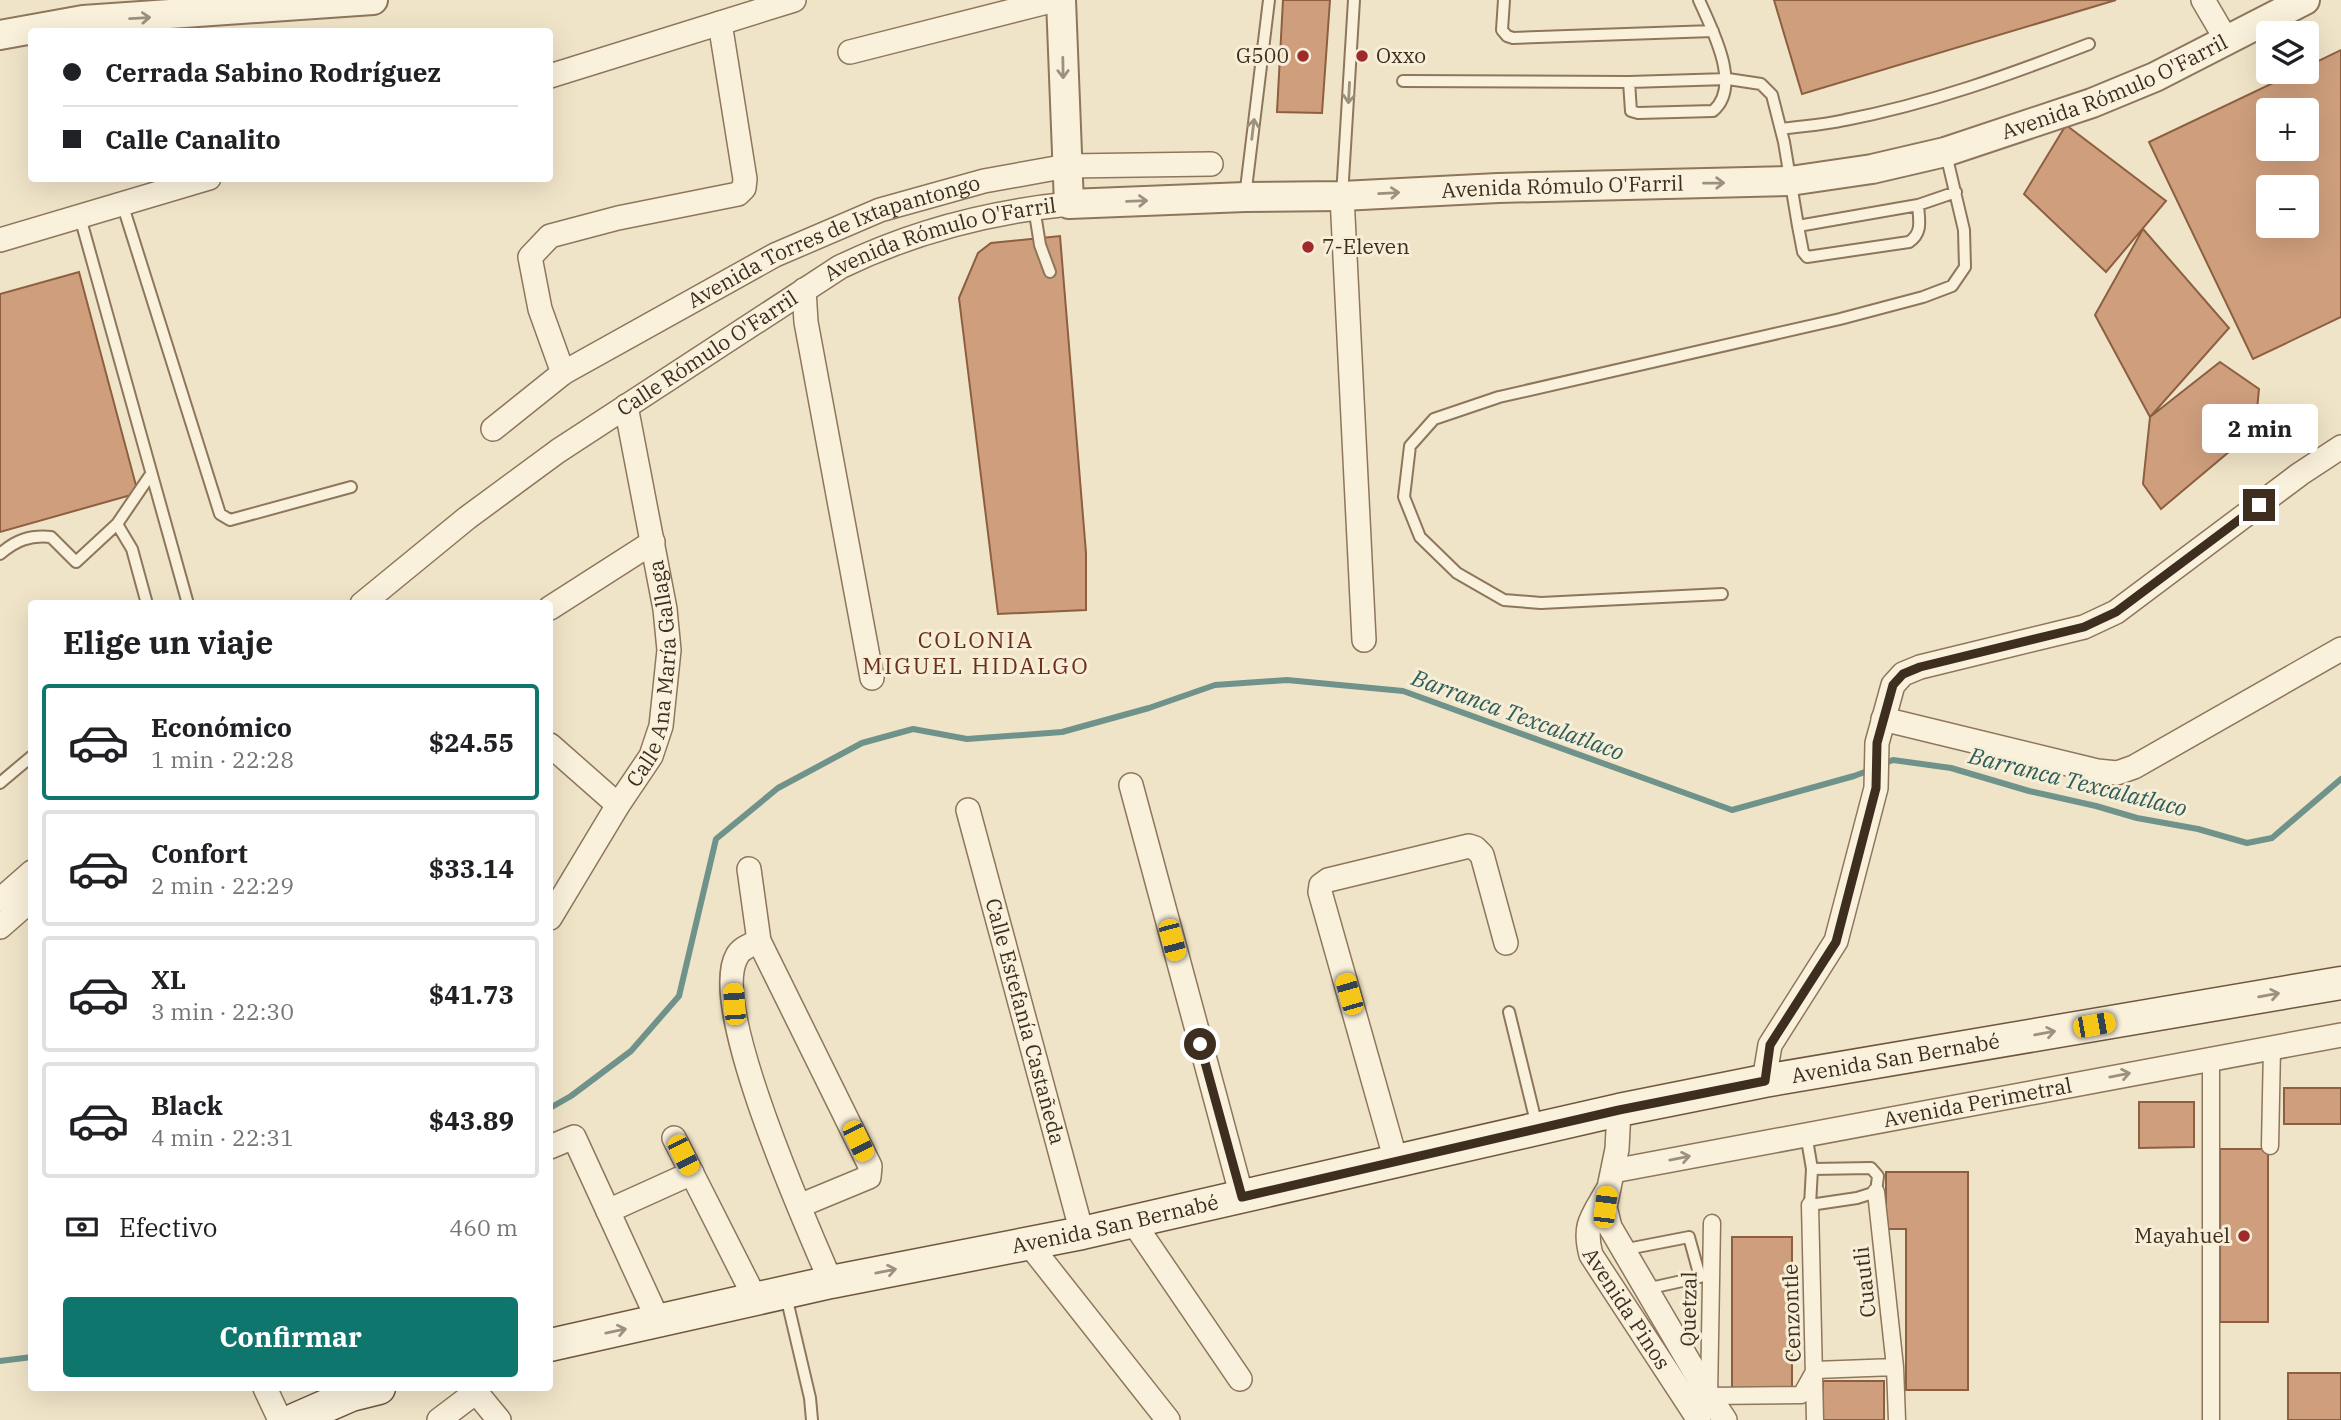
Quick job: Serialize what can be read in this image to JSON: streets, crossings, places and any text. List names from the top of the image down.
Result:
{
  "streets": {
    "main road": ["Avenida San Bernabé"],
    "street": [
      "Avenida Rómulo O'Farril",
      "Avenida Torres de Ixtapantongo",
      "Calle Rómulo O'Farril",
      "Calle Ana María Gallaga",
      "Calle Estefanía Castañeda",
      "Avenida Perimetral",
      "Cuautli",
      "Avenida Pinos",
      "Quetzal",
      "Cenzontle"
    ]
  },
  "crossings": [
    ["Avenida Rómulo O'Farril", "Calle Rómulo O'Farril"],
    ["Calle Rómulo O'Farril", "Calle Ana María Gallaga"],
    ["Calle Estefanía Castañeda", "Avenida San Bernabé"],
    ["Avenida San Bernabé", "Avenida Pinos"],
    ["Avenida Perimetral", "Avenida Pinos"],
    ["Avenida Pinos", "Quetzal"]
  ],
  "one_way": ["Avenida Rómulo O'Farril", "Avenida San Bernabé", "Avenida Perimetral"],
  "districts": ["COLONIA MIGUEL HIDALGO"],
  "water": ["Barranca Texcalatlaco"],
  "places": [
    "G500",
    "Oxxo",
    "7-Eleven",
    "Mayahuel"
  ],
  "page": {
    "map_buttons": ["+", "−"],
    "banner": ["Cerrada Sabino Rodríguez", "Calle Canalito"],
    "bubble": "2 min",
    "heading": "Elige un viaje",
    "list": [
      {
        "name": "Económico",
        "note": "1 min · 22:28",
        "value": "$24.55"
      },
      {
        "name": "Confort",
        "note": "2 min · 22:29",
        "value": "$33.14"
      },
      {
        "name": "XL",
        "note": "3 min · 22:30",
        "value": "$41.73"
      },
      {
        "name": "Black",
        "note": "4 min · 22:31",
        "value": "$43.89"
      }
    ],
    "pay": ["Efectivo", "460 m"],
    "buttons": "Confirmar"
  }
}
